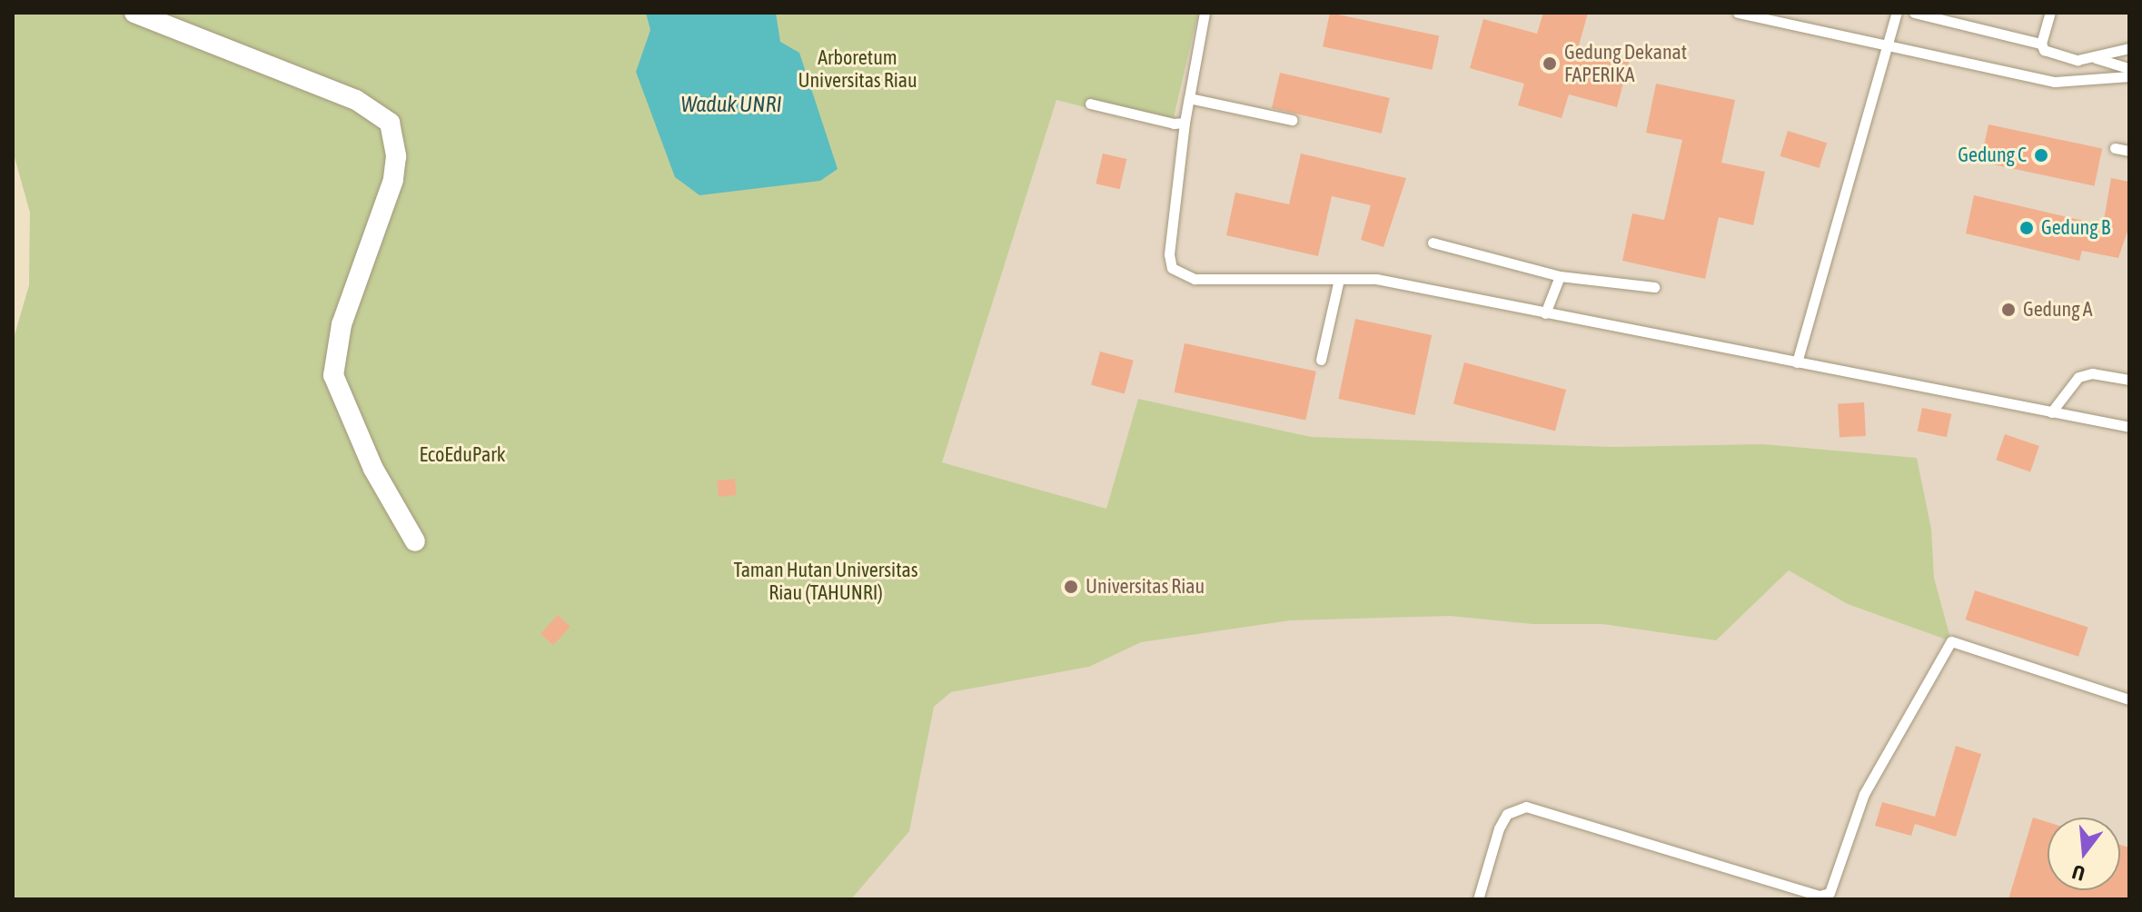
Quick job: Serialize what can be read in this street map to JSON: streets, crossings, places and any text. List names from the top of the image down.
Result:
{
  "water": ["Waduk UNRI"],
  "parks": ["Arboretum Universitas Riau", "EcoEduPark", "Taman Hutan Universitas Riau (TAHUNRI)"],
  "places": [
    "Gedung Dekanat FAPERIKA",
    "Gedung C",
    "Gedung B",
    "Gedung A",
    "Universitas Riau"
  ],
  "north": "bottom"
}
